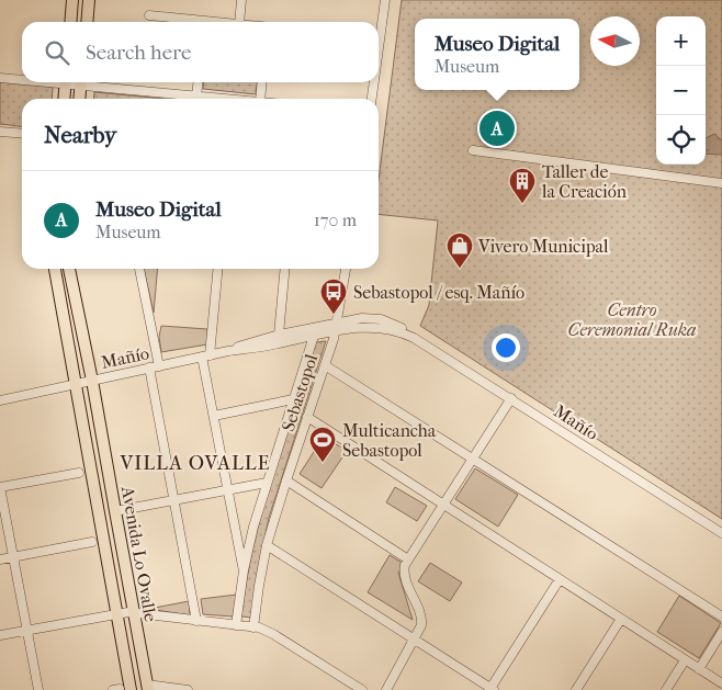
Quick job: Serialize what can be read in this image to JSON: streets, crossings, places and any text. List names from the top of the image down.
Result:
{
  "streets": {
    "main road": ["Avenida Lo Ovalle"],
    "street": ["Mañío", "Sebastopol"]
  },
  "crossings": [
    ["Mañío", "Sebastopol"],
    ["Mañío", "Avenida Lo Ovalle"]
  ],
  "districts": ["VILLA OVALLE"],
  "parks": ["Centro Ceremonial Ruka"],
  "places": {
    "building": ["Taller de la Creación"],
    "shop": ["Vivero Municipal"],
    "bus stop": ["Sebastopol / esq. Mañío"],
    "sports": ["Multicancha Sebastopol"]
  },
  "north": "left",
  "page": {
    "map_buttons": ["+", "−"],
    "popup": ["Museo Digital", "Museum"],
    "search": "Search here",
    "heading": "Nearby",
    "pins": "A",
    "list": [
      {
        "mark": "A",
        "name": "Museo Digital",
        "note": "Museum",
        "value": "170 m"
      }
    ]
  }
}
